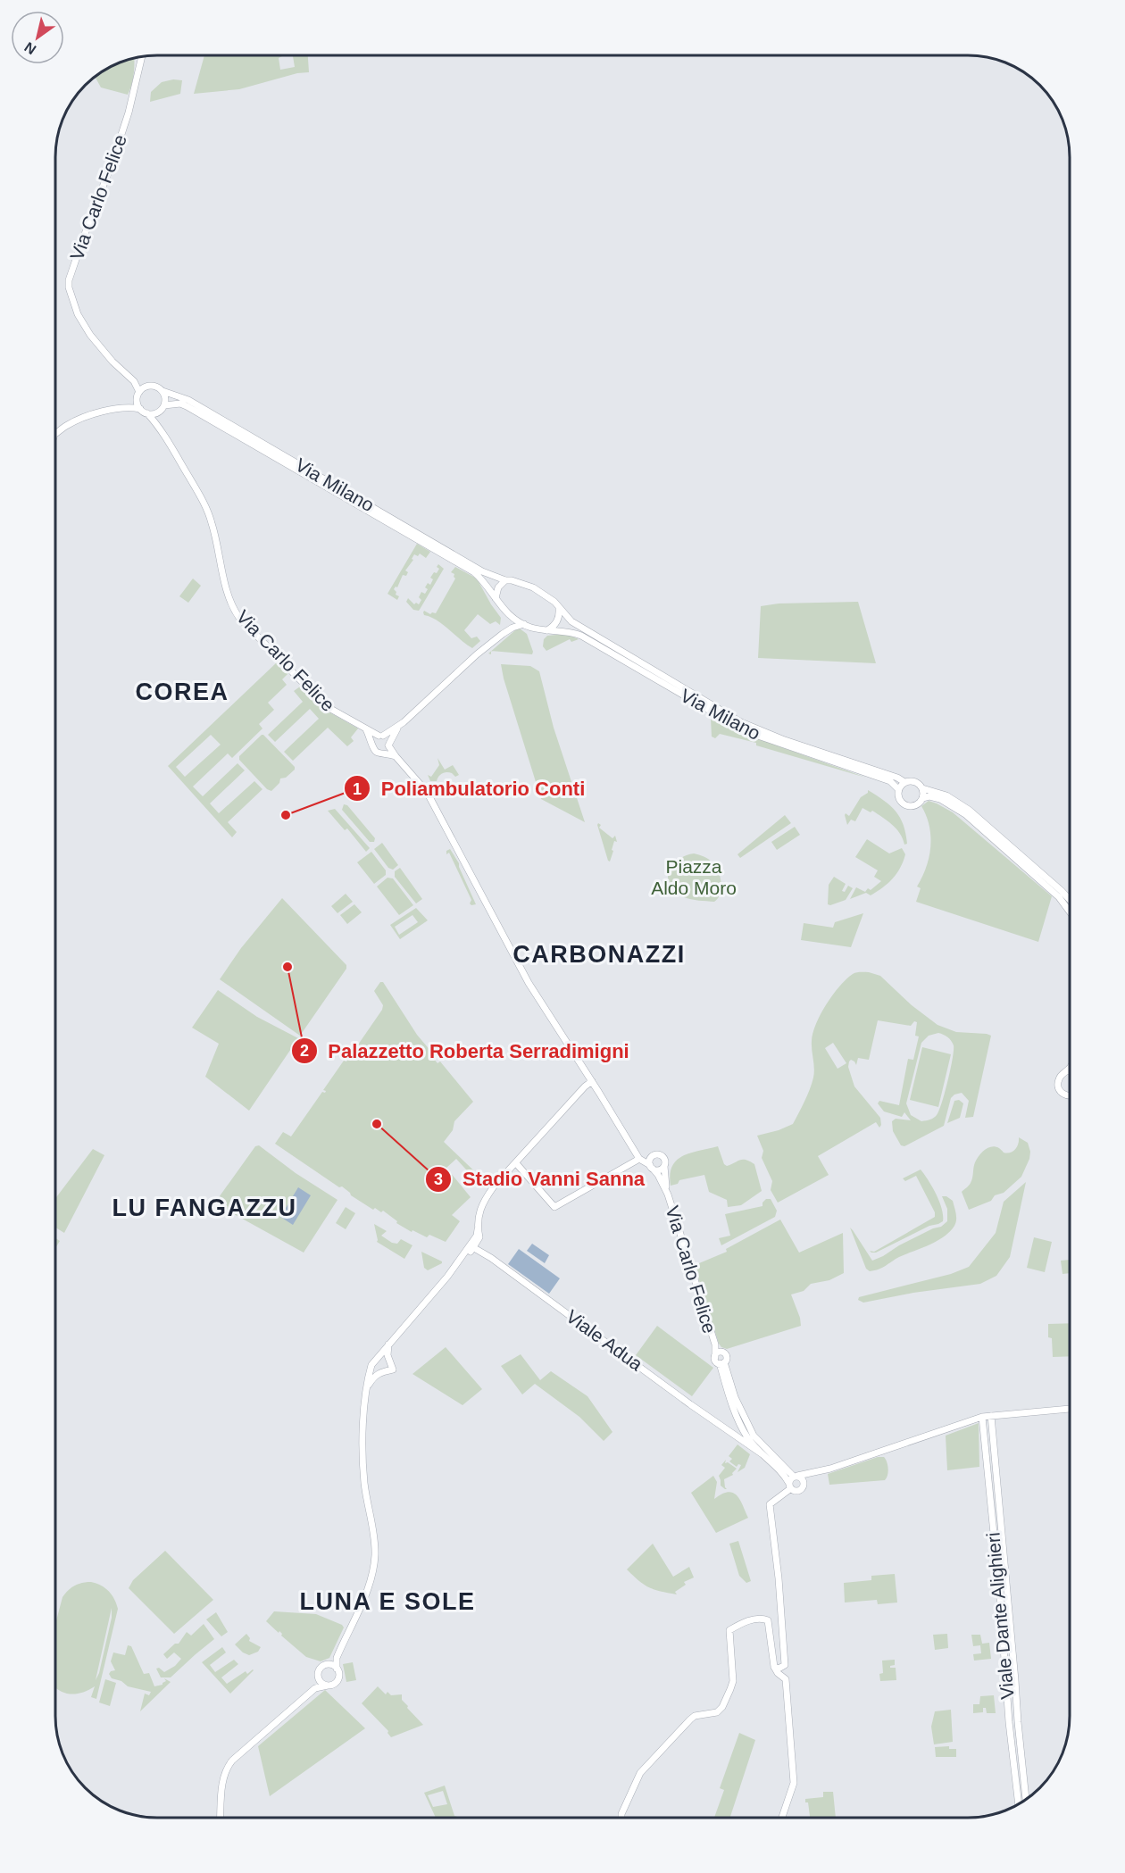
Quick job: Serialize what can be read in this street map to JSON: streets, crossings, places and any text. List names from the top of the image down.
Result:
{
  "streets": {
    "main road": [
      "Via Carlo Felice",
      "Via Milano",
      "Viale Adua",
      "Viale Dante Alighieri"
    ]
  },
  "crossings": [
    ["Via Carlo Felice", "Via Milano"]
  ],
  "districts": [
    "COREA",
    "CARBONAZZI",
    "LU FANGAZZU",
    "LUNA E SOLE"
  ],
  "parks": ["Piazza Aldo Moro"],
  "places": ["Poliambulatorio Conti", "Palazzetto Roberta Serradimigni", "Stadio Vanni Sanna"],
  "north": "bottom left"
}
